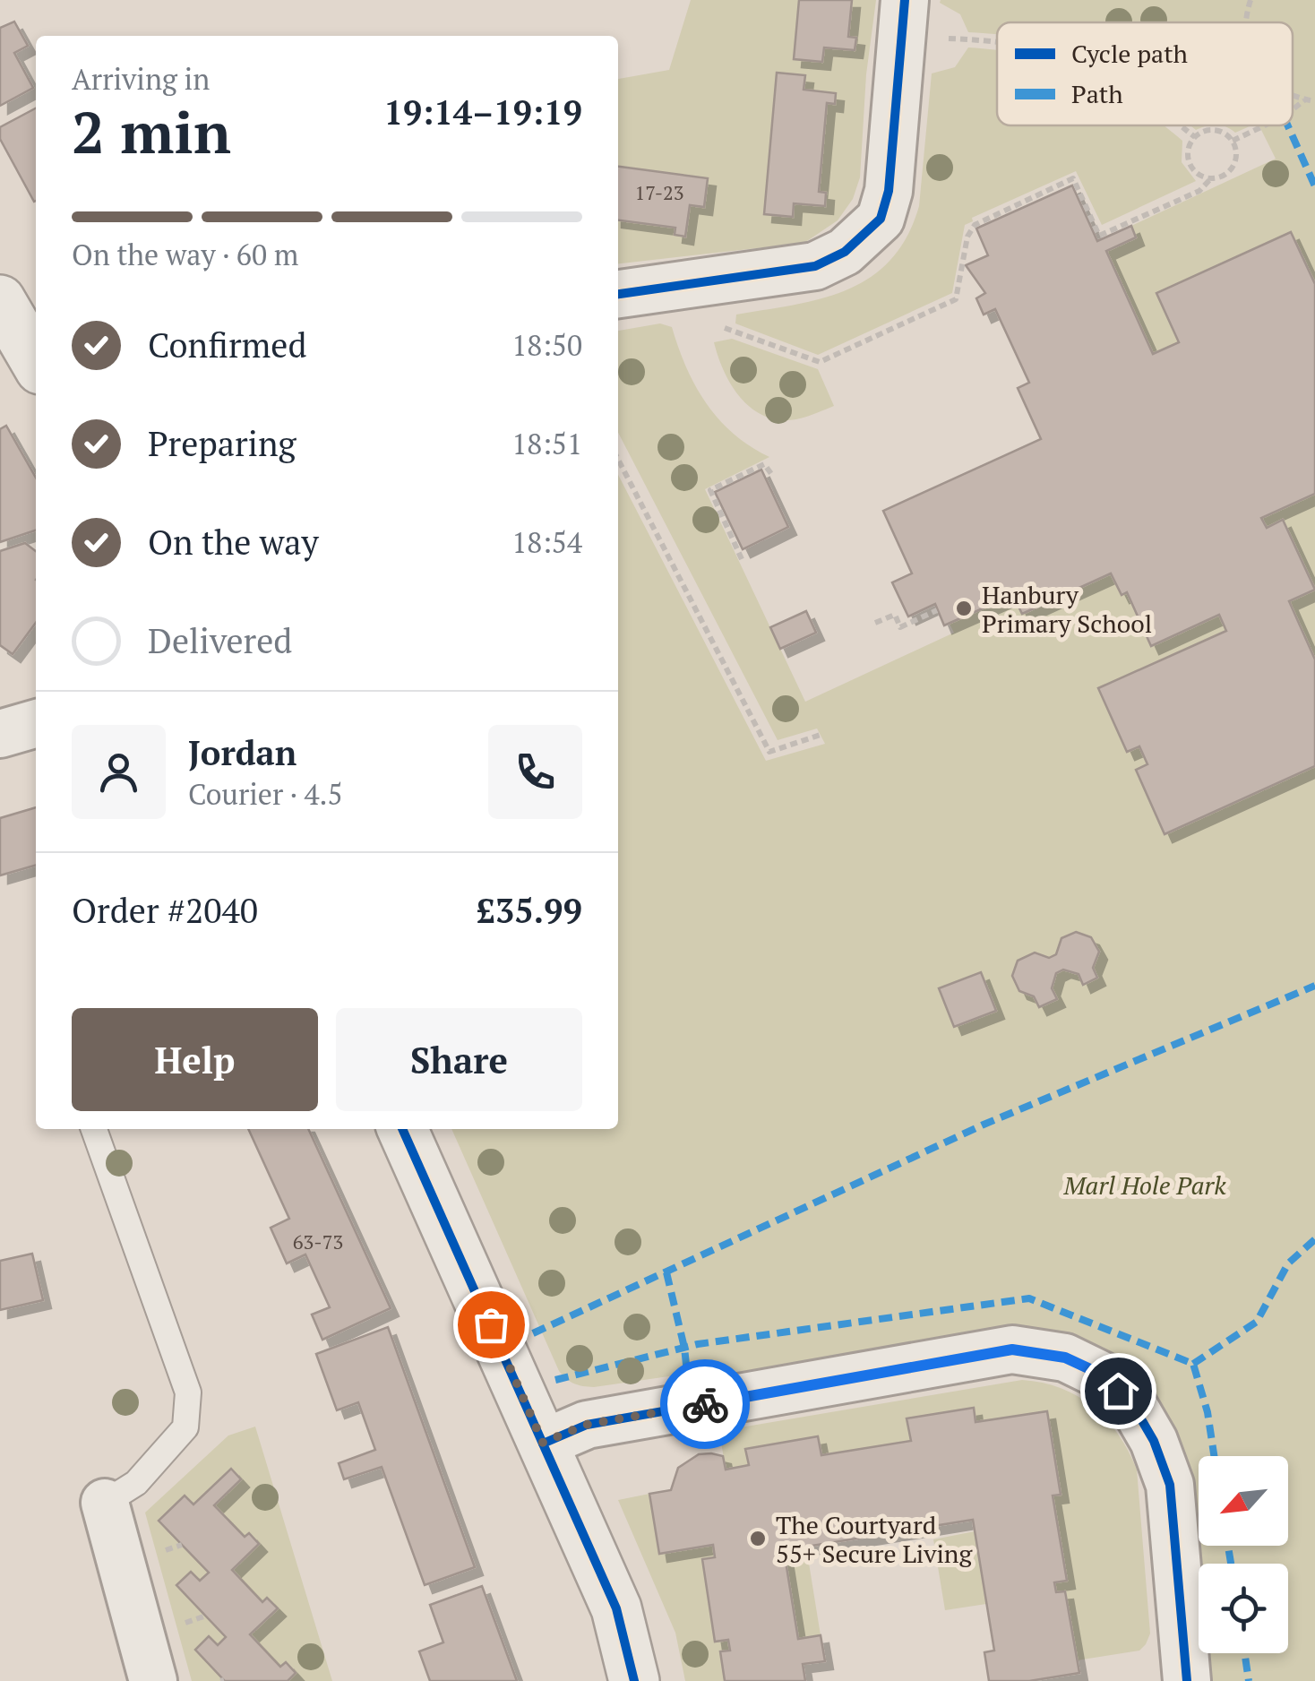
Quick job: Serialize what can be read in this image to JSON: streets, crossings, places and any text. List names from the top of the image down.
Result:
{
  "parks": ["Marl Hole Park"],
  "places": ["Hanbury Primary School", "The Courtyard 55+ Secure Living"],
  "house_numbers": ["17-23", "63-73"],
  "legend": ["Cycle path", "Path"],
  "north": "bottom left",
  "page": {
    "heading": ["2 min", "Arriving in", "19:14–19:19"],
    "panel": [
      "Jordan",
      "Courier · 4.5",
      "Order #2040",
      "£35.99"
    ],
    "bar": "On the way · 60 m",
    "list": [
      ["Confirmed", "18:50"],
      ["Preparing", "18:51"],
      ["On the way", "18:54"],
      "Delivered"
    ],
    "buttons": ["Help", "Share"]
  }
}
